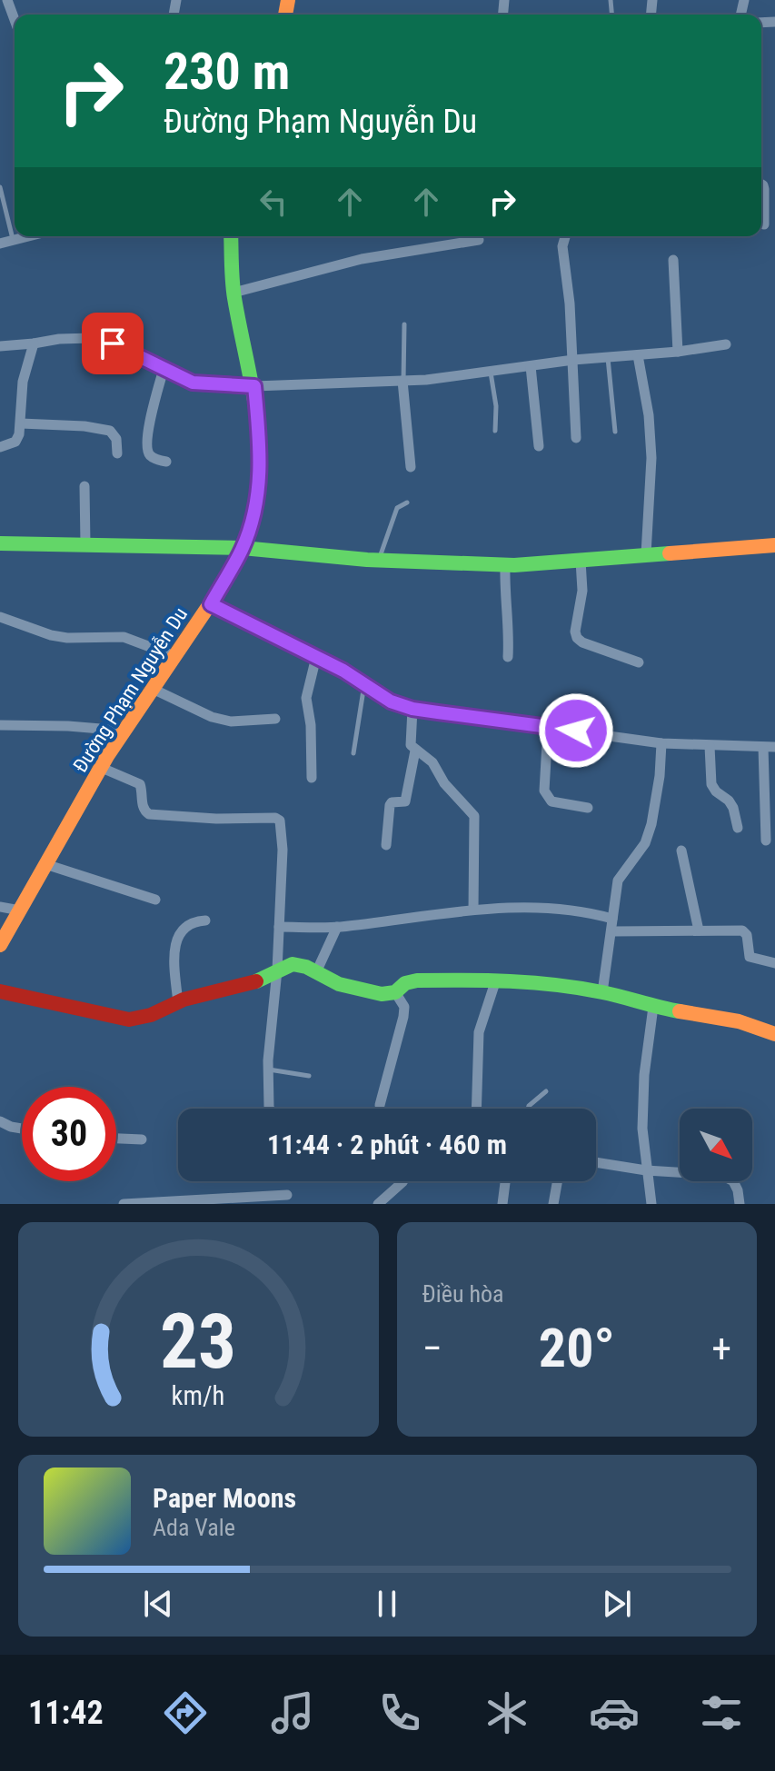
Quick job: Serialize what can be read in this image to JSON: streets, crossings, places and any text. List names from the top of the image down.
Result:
{
  "streets": {
    "street": ["Đường Phạm Nguyễn Du"]
  },
  "north": "bottom right",
  "page": {
    "turn": ["230 m", "Đường Phạm Nguyễn Du"],
    "limit": "30",
    "trip": "11:44 · 2 phút · 460 m",
    "tile": "Điều hòa",
    "heat": ["−", "20°", "+"],
    "song": ["Paper Moons", "Ada Vale"],
    "tabs": "11:42",
    "gauge": ["23", "km/h"]
  }
}
